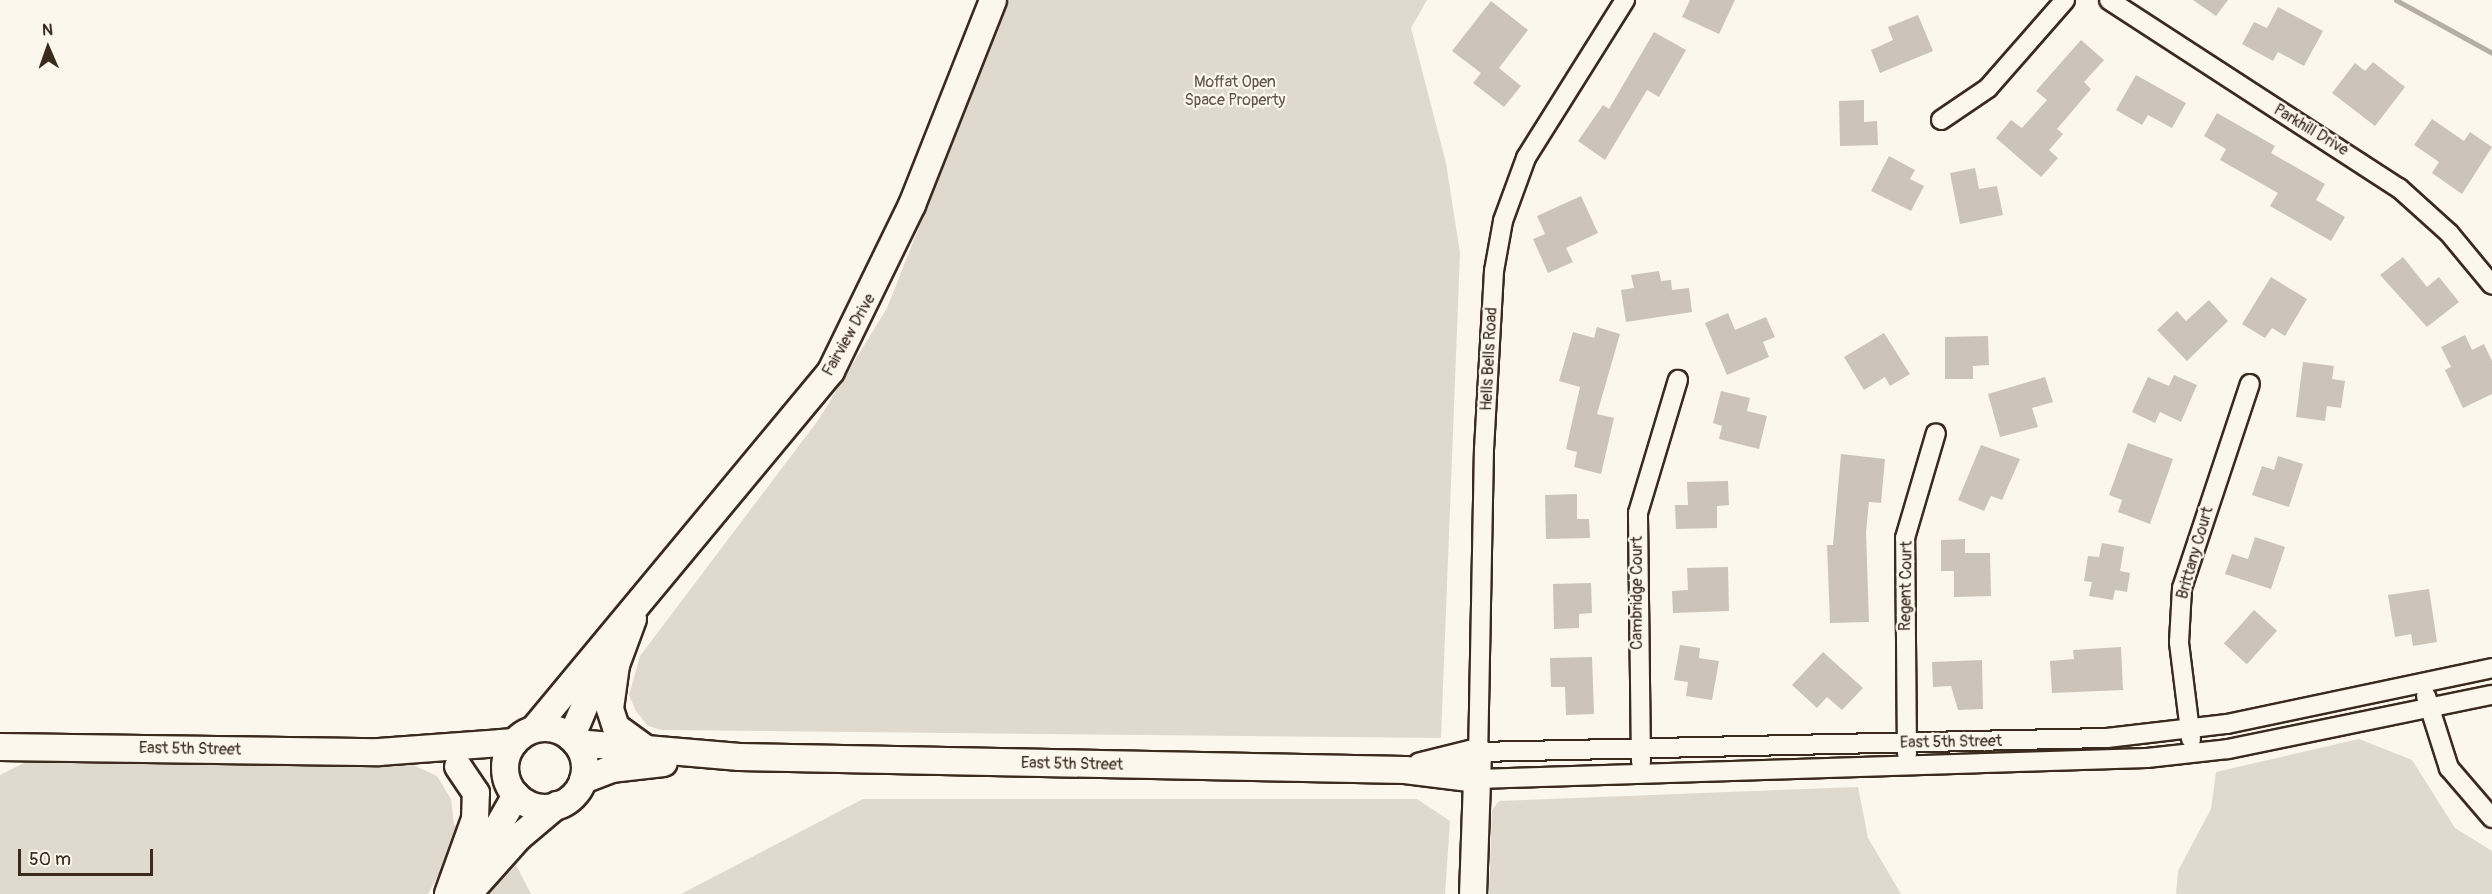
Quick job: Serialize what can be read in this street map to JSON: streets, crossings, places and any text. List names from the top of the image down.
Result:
{
  "streets": {
    "main road": ["Fairview Drive", "East 5th Street"],
    "street": [
      "Parkhill Drive",
      "Hells Bells Road",
      "Brittany Court",
      "Regent Court",
      "Cambridge Court"
    ]
  },
  "crossings": [
    ["Fairview Drive", "East 5th Street"],
    ["Hells Bells Road", "East 5th Street"],
    ["Brittany Court", "East 5th Street"],
    ["Regent Court", "East 5th Street"],
    ["Cambridge Court", "East 5th Street"]
  ],
  "parks": ["Moffat Open Space Property"],
  "scale_bar": "50 m",
  "north": "top"
}
